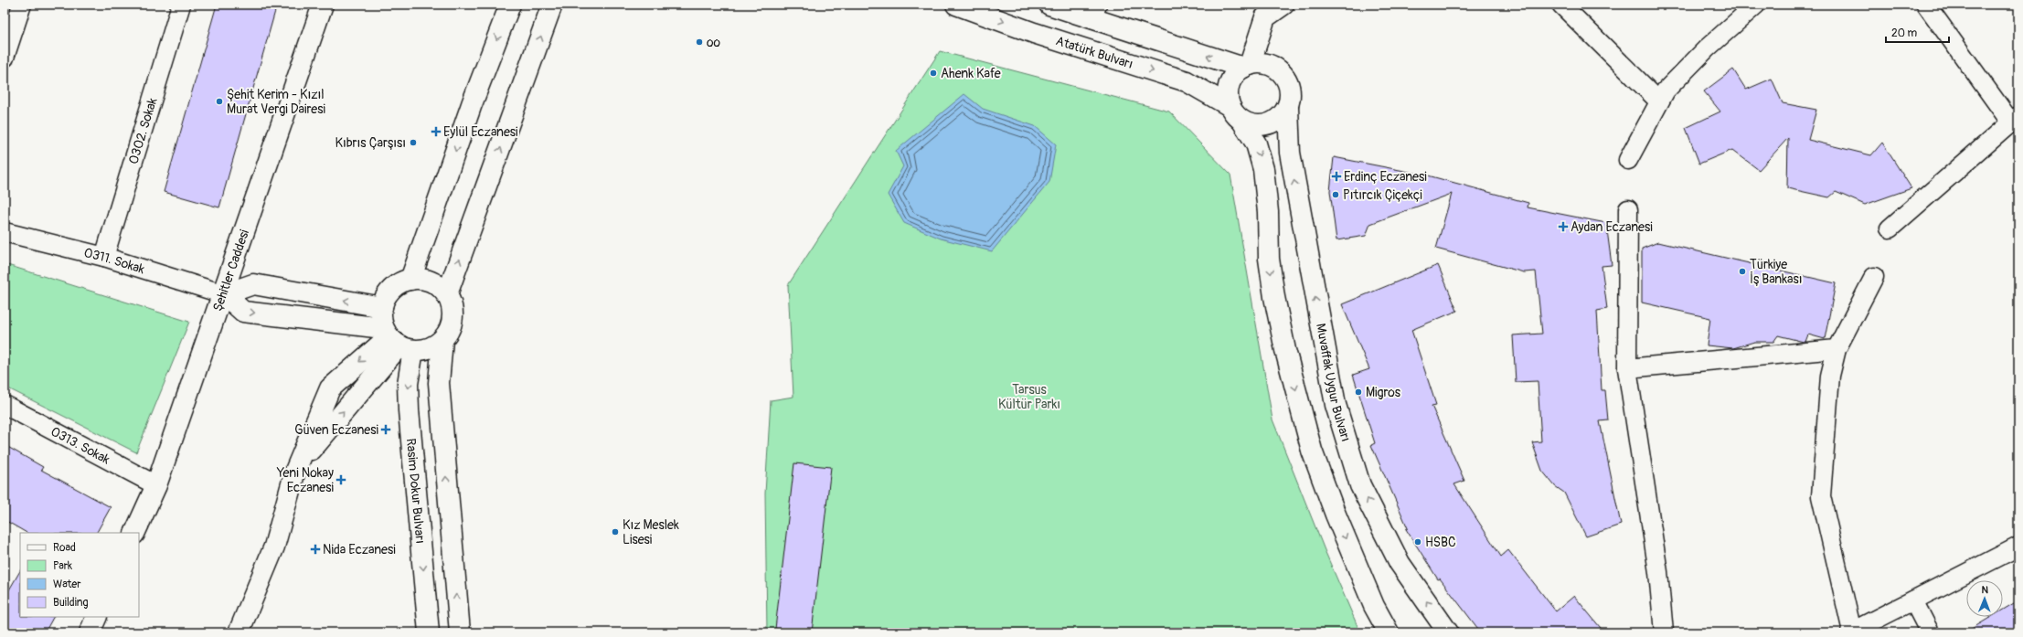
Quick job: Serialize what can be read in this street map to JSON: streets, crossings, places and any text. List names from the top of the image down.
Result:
{
  "streets": {
    "main road": [
      "Atatürk Bulvarı",
      "Şehitler Caddesi",
      "Muvaffak Uygur Bulvarı",
      "Rasim Dokur Bulvarı"
    ],
    "street": ["0302. Sokak", "0311. Sokak", "0313. Sokak"]
  },
  "crossings": [
    ["Atatürk Bulvarı", "Muvaffak Uygur Bulvarı"],
    ["0302. Sokak", "0311. Sokak"],
    ["0311. Sokak", "Şehitler Caddesi"],
    ["Şehitler Caddesi", "0313. Sokak"]
  ],
  "parks": ["Tarsus Kültür Parkı"],
  "places": {
    "other": [
      "oo",
      "Ahenk Kafe",
      "Şehit Kerim - Kızıl Murat Vergi Dairesi",
      "Kıbrıs Çarşısı",
      "Pıtırcık Çiçekçi",
      "Türkiye İş Bankası",
      "Migros",
      "Kız Meslek Lisesi",
      "HSBC"
    ],
    "health": [
      "Eylül Eczanesi",
      "Erdinç Eczanesi",
      "Aydan Eczanesi",
      "Güven Eczanesi",
      "Yeni Nokay Eczanesi",
      "Nida Eczanesi"
    ]
  },
  "legend": [
    "Road",
    "Park",
    "Water",
    "Building"
  ],
  "scale_bar": "20 m",
  "north": "top"
}
